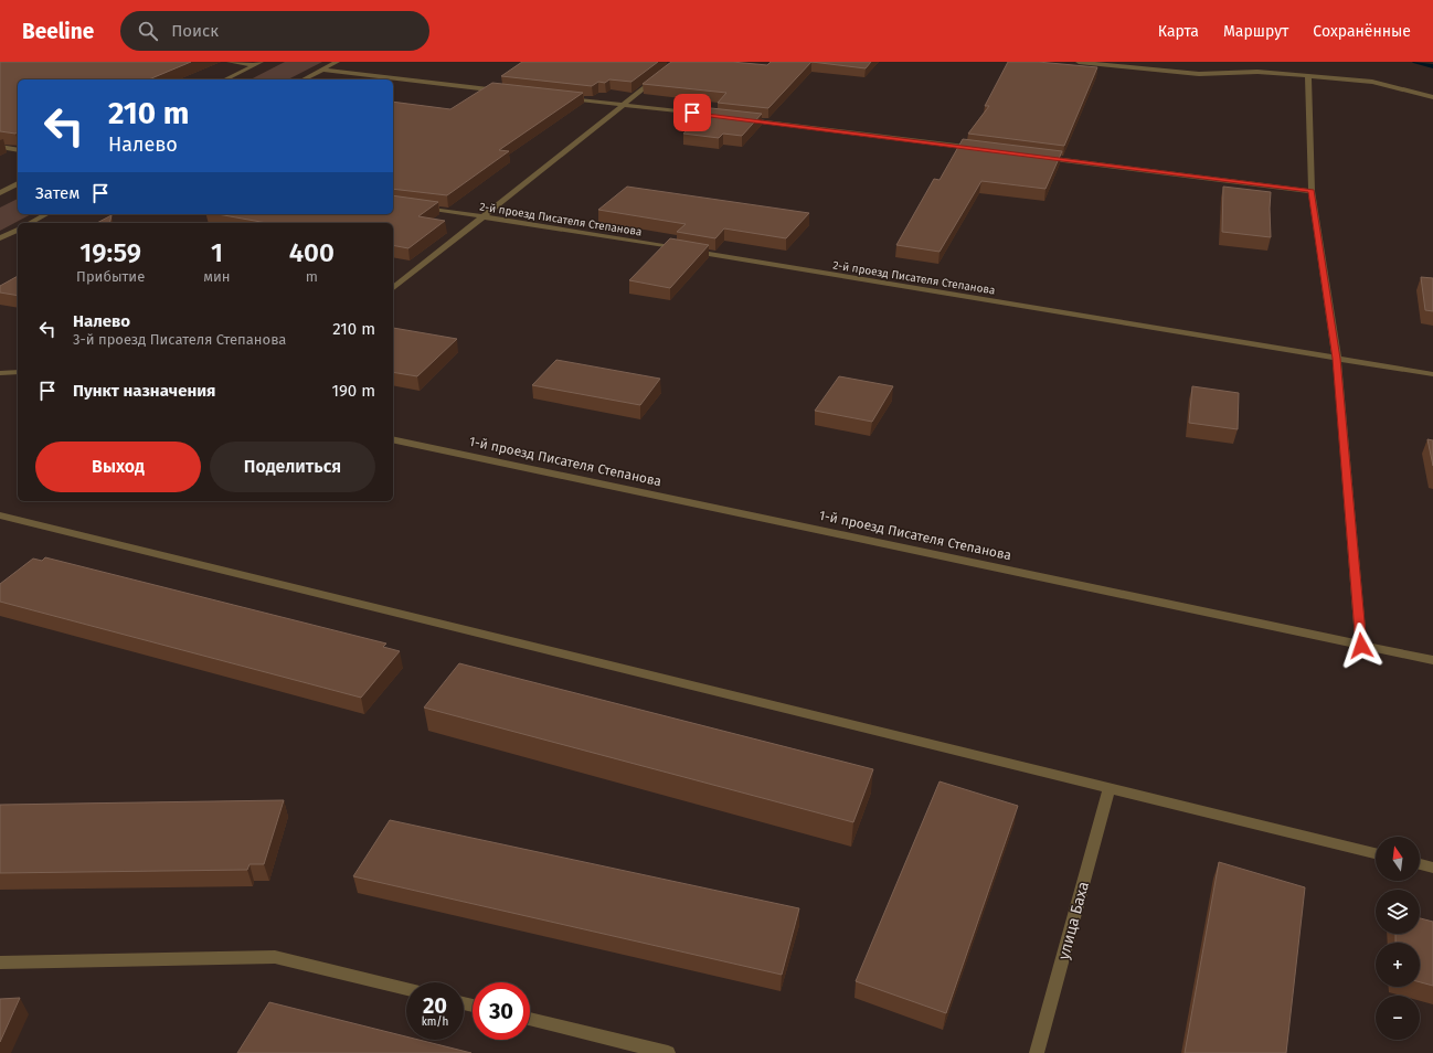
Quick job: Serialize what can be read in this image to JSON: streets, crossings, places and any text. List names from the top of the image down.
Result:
{
  "streets": {
    "street": ["2-й проезд Писателя Степанова", "1-й проезд Писателя Степанова", "улица Баха"]
  },
  "north": "top",
  "page": {
    "header": "Beeline",
    "search": "Поиск",
    "nav": ["Карта", "Маршрут", "Сохранённые"],
    "turn": ["210 m", "Налево"],
    "then": "Затем",
    "eta": [
      "19:59",
      "Прибытие",
      "1",
      "мин",
      "400",
      "m"
    ],
    "list": [
      {
        "name": "Налево",
        "note": "3-й проезд Писателя Степанова",
        "value": "210 m"
      },
      {
        "name": "Пункт назначения",
        "value": "190 m"
      }
    ],
    "buttons": ["Выход", "Поделиться"],
    "map_buttons": ["+", "−"],
    "speed": "20 km/h",
    "limit": "30"
  }
}
